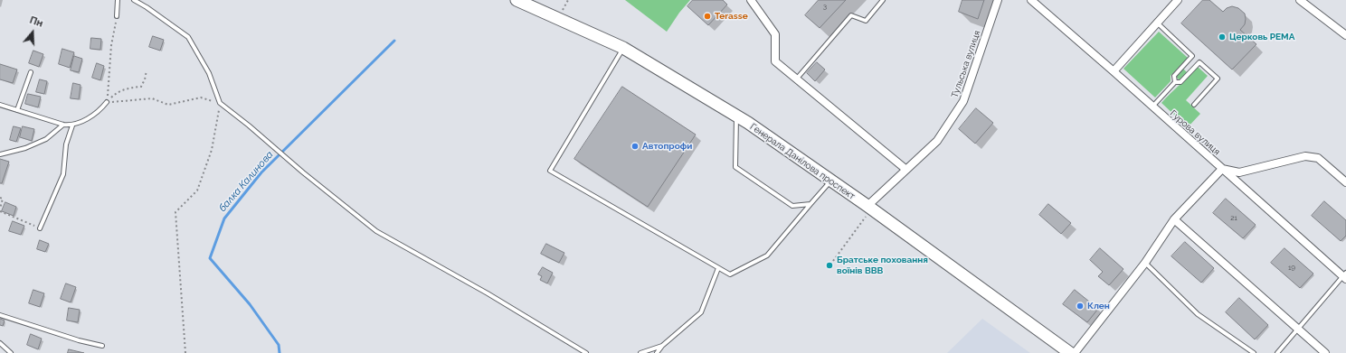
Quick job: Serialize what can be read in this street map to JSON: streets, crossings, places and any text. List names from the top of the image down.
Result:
{
  "streets": {
    "main road": ["Генерала Данілова проспект"],
    "street": ["Тульська вулиця", "Гурова вулиця"]
  },
  "crossings": [
    ["Тульська вулиця", "Генерала Данілова проспект"]
  ],
  "water": ["балка Калинова"],
  "places": [
    "Terasse",
    "Церковь РЕМА",
    "Автопрофи",
    "Братське поховання воїнів ВВВ",
    "Клен"
  ],
  "house_numbers": ["3", "21", "19"],
  "north": "top"
}
